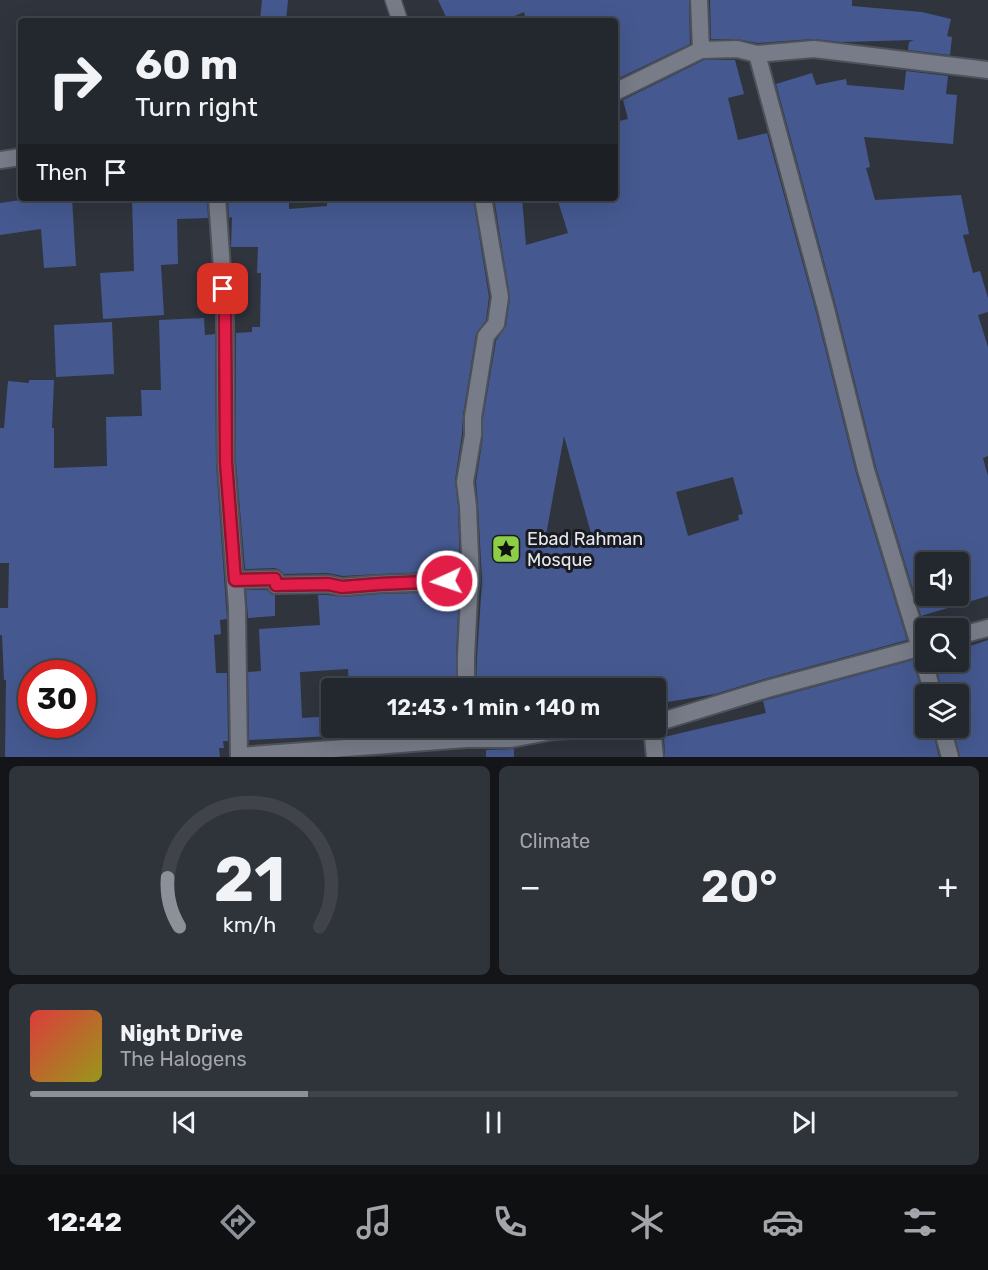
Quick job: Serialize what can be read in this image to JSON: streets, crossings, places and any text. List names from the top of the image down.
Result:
{
  "places": {
    "place": ["Ebad Rahman Mosque"]
  },
  "page": {
    "turn": ["60 m", "Turn right"],
    "then": "Then",
    "limit": "30",
    "trip": "12:43 · 1 min · 140 m",
    "tile": "Climate",
    "heat": ["−", "20°", "+"],
    "song": ["Night Drive", "The Halogens"],
    "tabs": "12:42",
    "gauge": ["21", "km/h"]
  }
}
